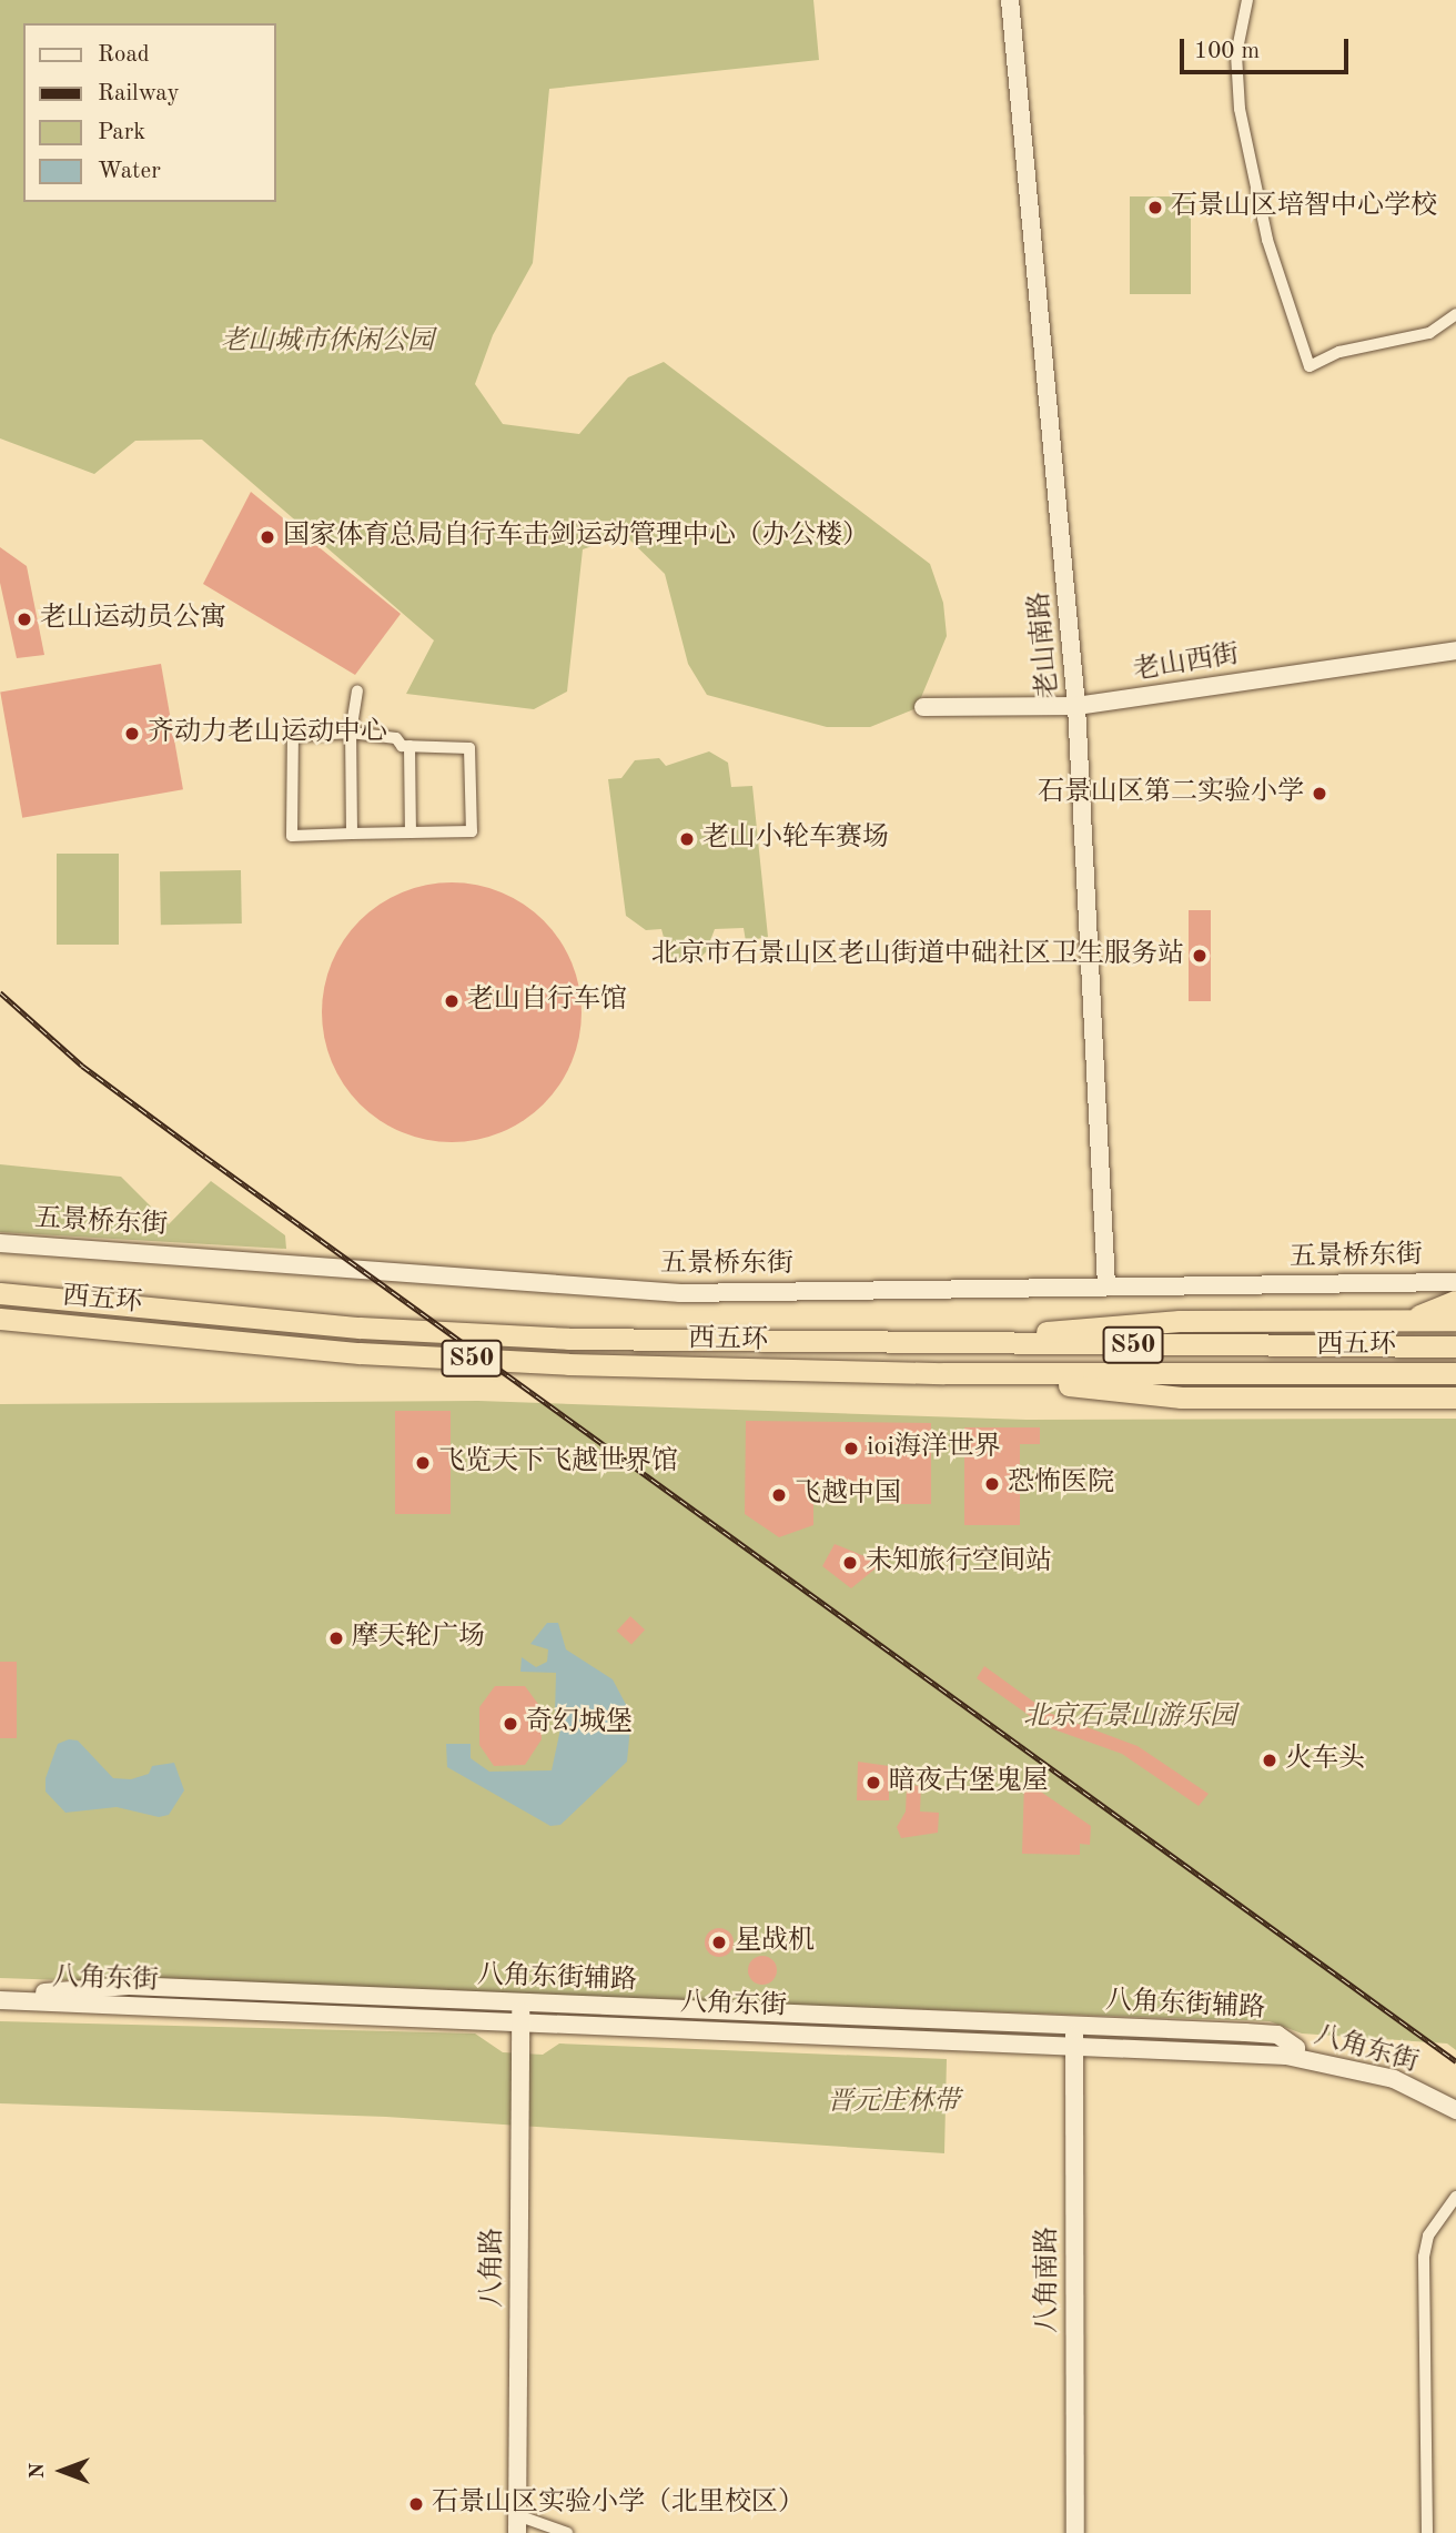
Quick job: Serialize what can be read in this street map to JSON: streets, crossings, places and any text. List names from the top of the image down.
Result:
{
  "streets": {
    "highway": ["西五环", "S50"],
    "street": [
      "老山南路",
      "老山西街",
      "五景桥东街",
      "八角东街",
      "八角路",
      "八角南路"
    ]
  },
  "crossings": [
    ["老山南路", "老山西街"],
    ["老山南路", "五景桥东街"],
    ["八角东街", "八角路"],
    ["八角东街", "八角南路"]
  ],
  "parks": ["老山城市休闲公园", "北京石景山游乐园", "晋元庄林带"],
  "places": [
    "石景山区培智中心学校",
    "国家体育总局自行车击剑运动管理中心（办公楼）",
    "老山运动员公寓",
    "齐动力老山运动中心",
    "石景山区第二实验小学",
    "老山小轮车赛场",
    "北京市石景山区老山街道中础社区卫生服务站",
    "老山自行车馆",
    "ioi海洋世界",
    "飞览天下飞越世界馆",
    "恐怖医院",
    "飞越中国",
    "未知旅行空间站",
    "摩天轮广场",
    "奇幻城堡",
    "火车头",
    "暗夜古堡鬼屋",
    "星战机",
    "石景山区实验小学（北里校区）"
  ],
  "legend": [
    "Road",
    "Railway",
    "Park",
    "Water"
  ],
  "scale_bar": "100 m",
  "north": "left"
}
